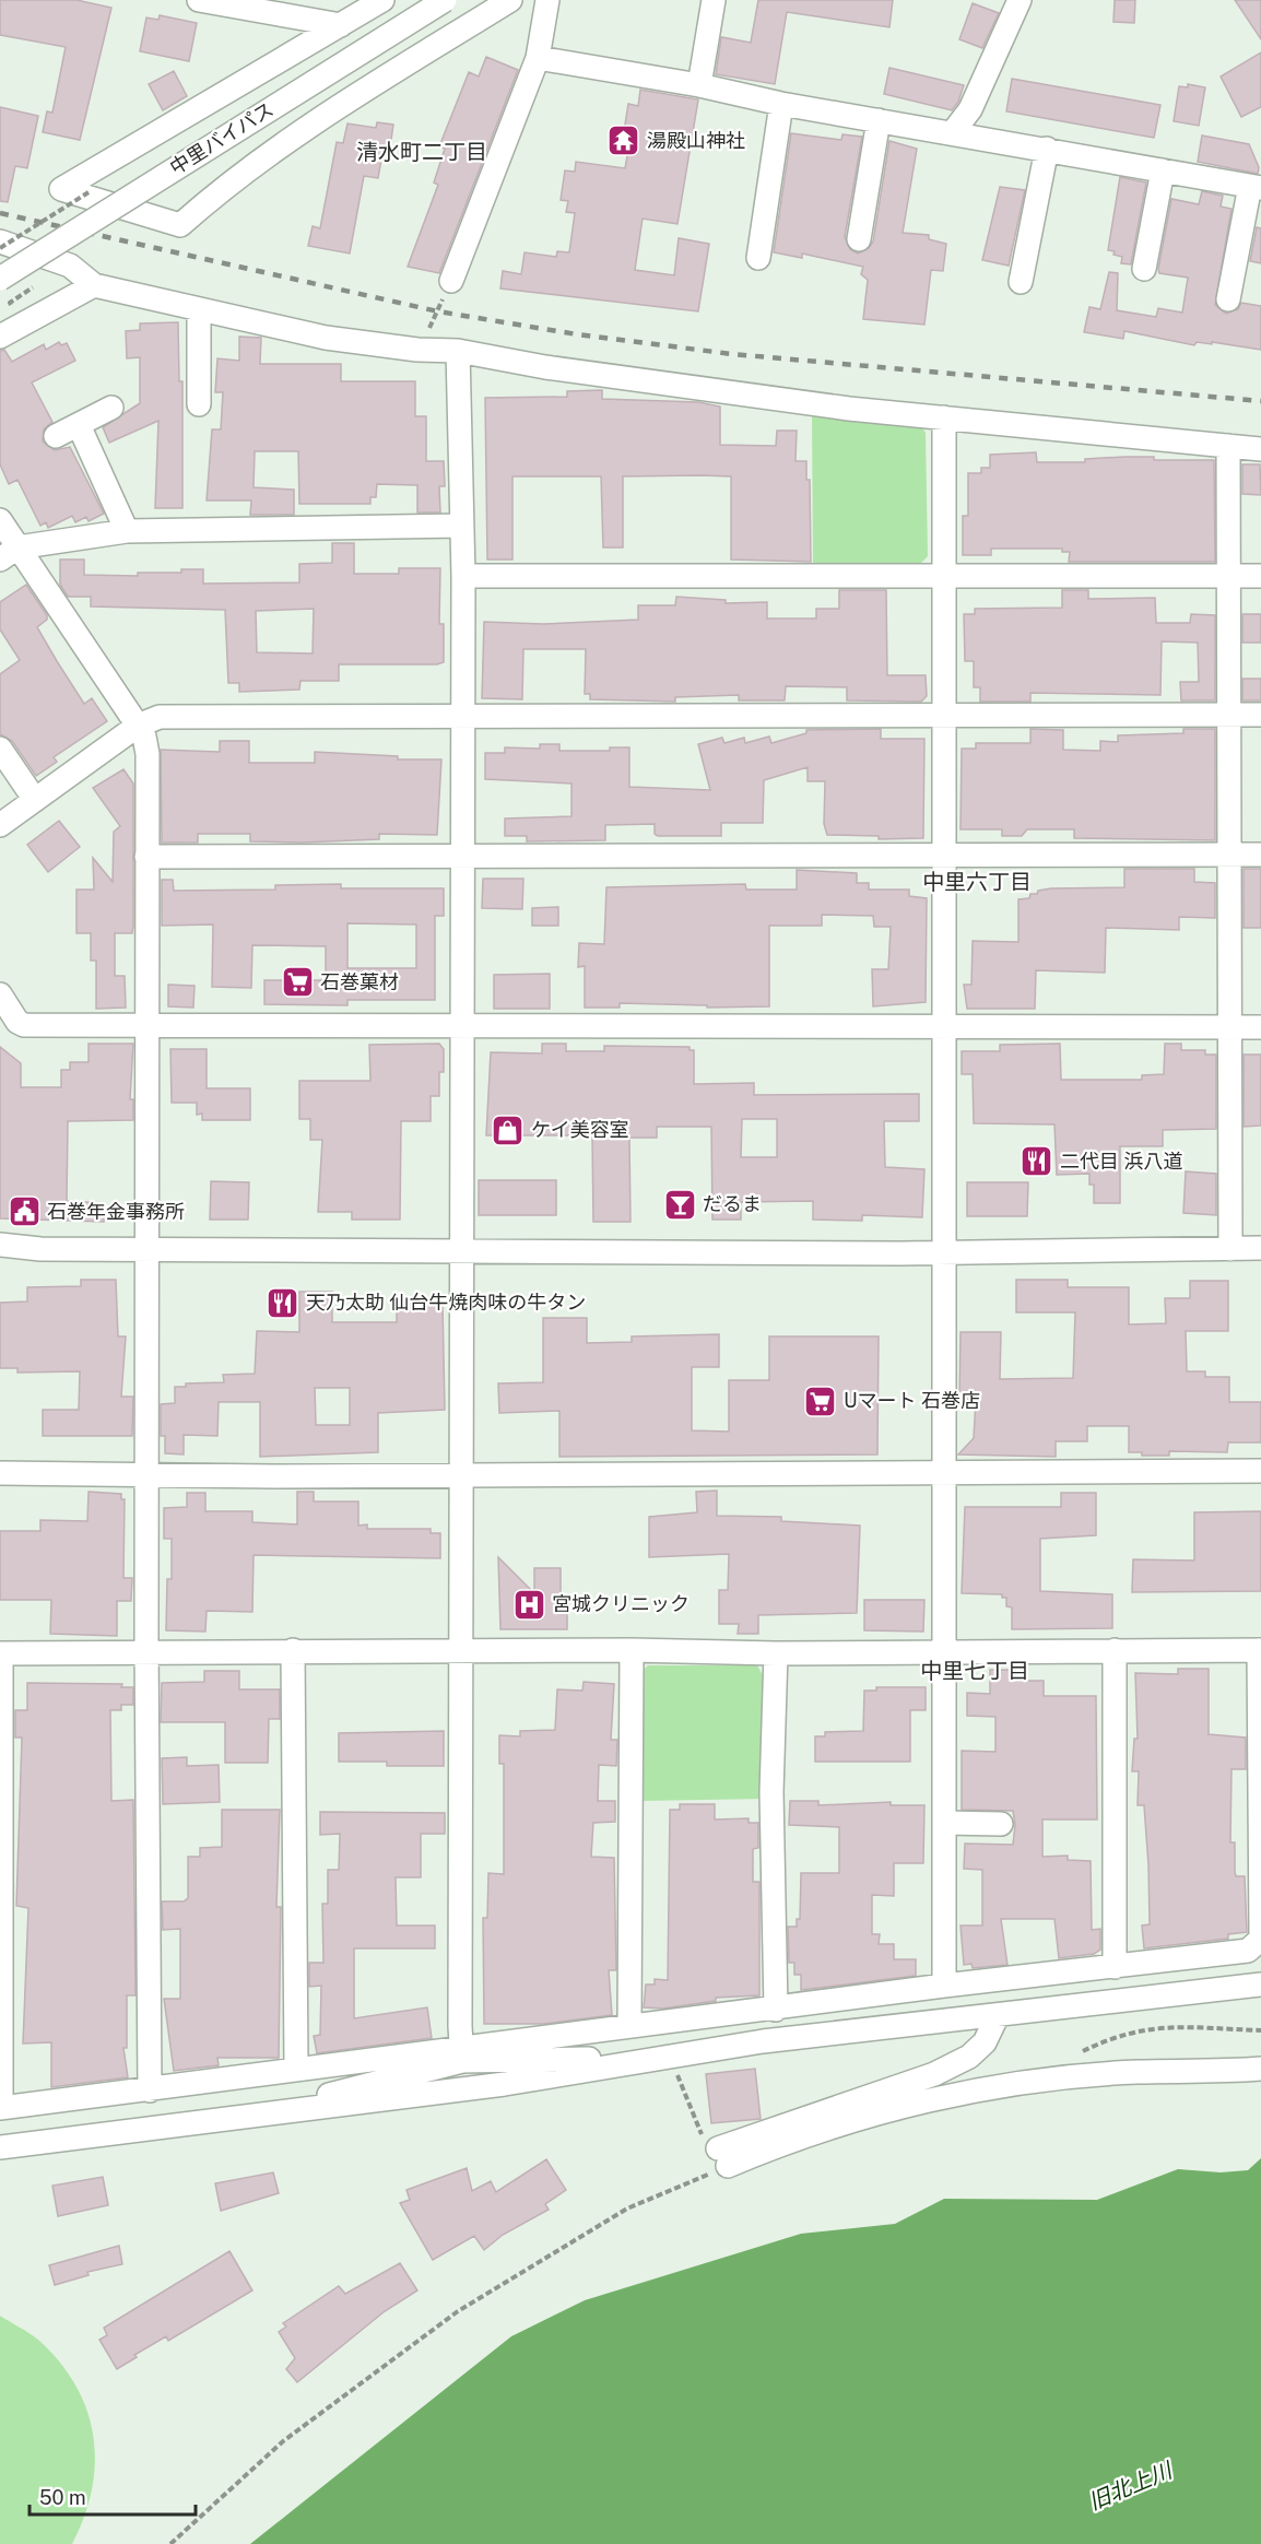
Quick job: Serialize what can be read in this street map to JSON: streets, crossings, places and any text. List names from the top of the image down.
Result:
{
  "streets": {
    "street": ["中里バイパス"]
  },
  "districts": ["清水町二丁目", "中里六丁目", "中里七丁目"],
  "water": ["旧北上川"],
  "places": {
    "temple": ["湯殿山神社"],
    "supermarket": ["石巻菓材", "Uマート 石巻店"],
    "shop": ["ケイ美容室"],
    "restaurant": ["二代目 浜八道", "天乃太助 仙台牛焼肉味の牛タン"],
    "bar": ["だるま"],
    "public building": ["石巻年金事務所"],
    "hospital": ["宮城クリニック"]
  },
  "scale_bar": "50 m"
}
